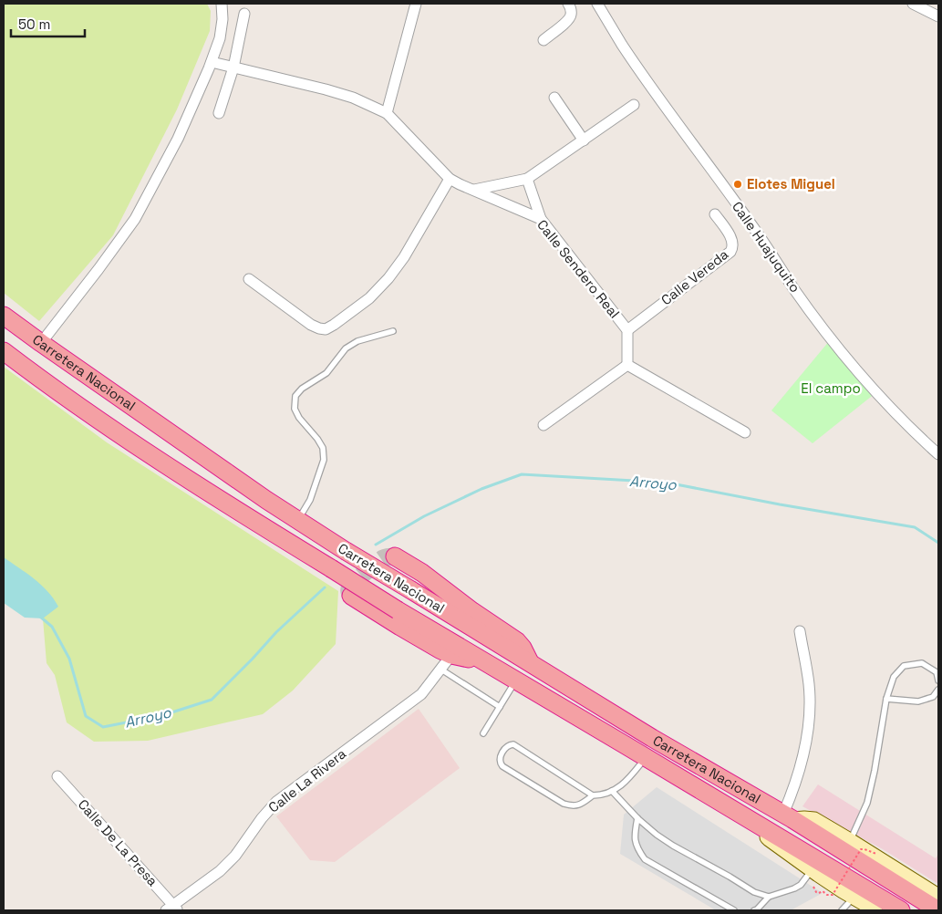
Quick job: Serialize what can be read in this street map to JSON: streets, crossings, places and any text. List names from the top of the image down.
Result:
{
  "streets": {
    "highway": ["Carretera Nacional"],
    "street": [
      "Calle Huajuquito",
      "Calle Sendero Real",
      "Calle Vereda",
      "Calle La Rivera",
      "Calle De La Presa"
    ]
  },
  "crossings": [
    ["Calle Sendero Real", "Calle Vereda"],
    ["Calle La Rivera", "Calle De La Presa"]
  ],
  "water": ["Arroyo"],
  "parks": ["El campo"],
  "places": ["Elotes Miguel"],
  "scale_bar": "50 m"
}
